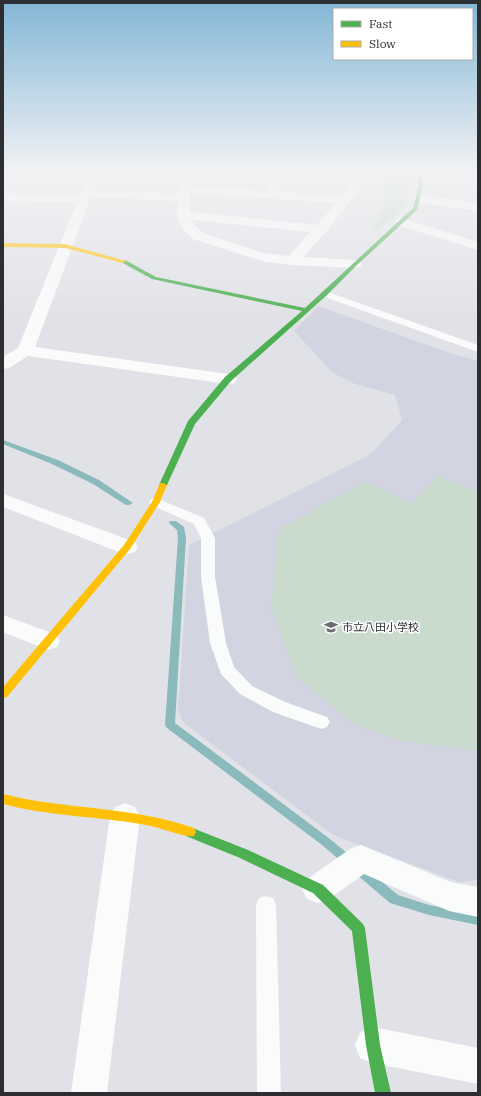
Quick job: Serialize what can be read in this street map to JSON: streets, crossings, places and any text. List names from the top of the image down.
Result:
{
  "places": {
    "school or university": ["市立八田小学校"]
  },
  "legend": ["Fast", "Slow"]
}
